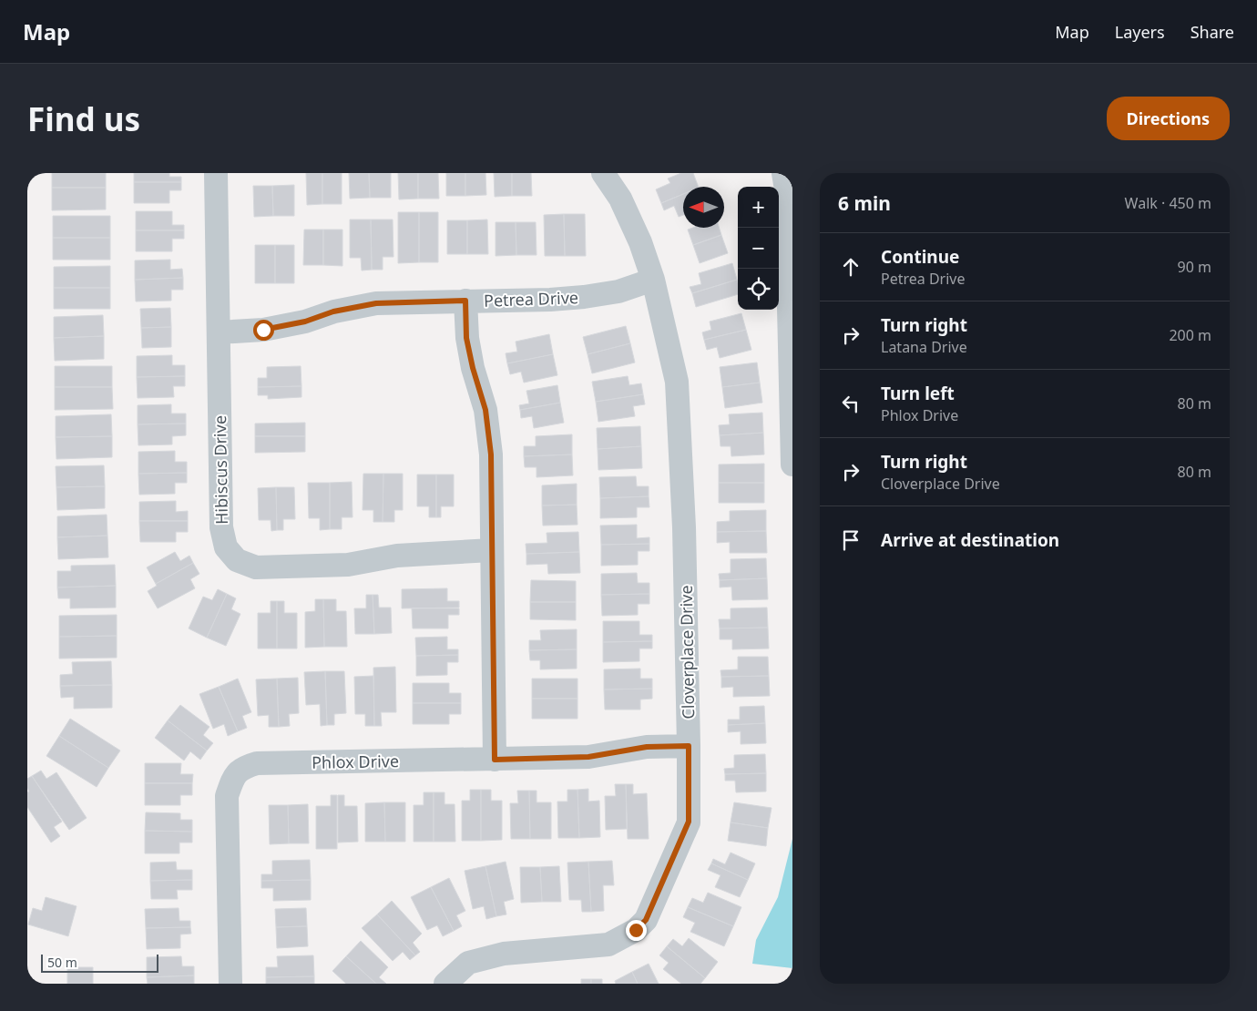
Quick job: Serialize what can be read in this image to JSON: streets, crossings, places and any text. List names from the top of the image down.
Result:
{
  "streets": {
    "street": [
      "Petrea Drive",
      "Hibiscus Drive",
      "Cloverplace Drive",
      "Phlox Drive"
    ]
  },
  "crossings": [
    ["Petrea Drive", "Hibiscus Drive"],
    ["Petrea Drive", "Cloverplace Drive"],
    ["Cloverplace Drive", "Phlox Drive"]
  ],
  "scale_bar": "50 m",
  "north": "left",
  "page": {
    "header": "Map",
    "nav": ["Map", "Layers", "Share"],
    "buttons": "Directions",
    "title": "Find us",
    "heading": ["6 min", "Walk · 450 m"],
    "map_buttons": ["+", "−"],
    "list": [
      ["Continue", "Petrea Drive", "90 m"],
      ["Turn right", "Latana Drive", "200 m"],
      ["Turn left", "Phlox Drive", "80 m"],
      ["Turn right", "Cloverplace Drive", "80 m"],
      "Arrive at destination"
    ],
    "scale": "50 m"
  }
}
